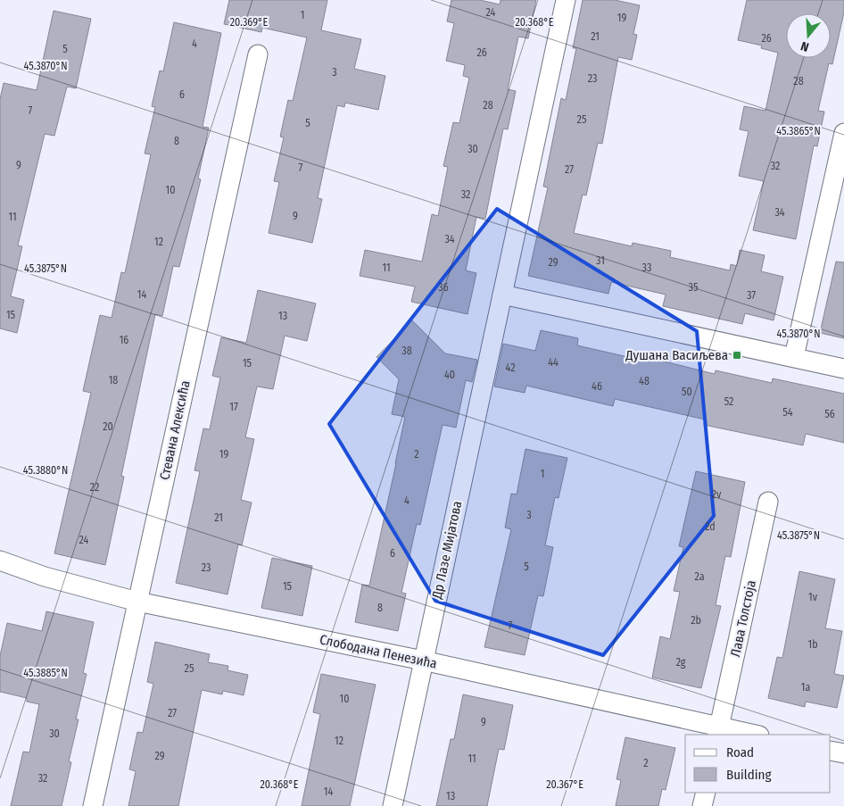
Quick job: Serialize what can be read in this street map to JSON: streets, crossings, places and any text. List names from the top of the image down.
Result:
{
  "streets": {
    "street": [
      "Стевана Алексића",
      "Др Лазе Мијатова",
      "Лава Толстоја",
      "Слободана Пенезића"
    ]
  },
  "crossings": [
    ["Стевана Алексића", "Слободана Пенезића"],
    ["Др Лазе Мијатова", "Слободана Пенезића"],
    ["Лава Толстоја", "Слободана Пенезића"]
  ],
  "places": {
    "transit": ["Душана Васиљева"]
  },
  "house_numbers": [
    "24",
    "1",
    "19",
    "21",
    "26",
    "4",
    "5",
    "26",
    "3",
    "23",
    "28",
    "6",
    "28",
    "7",
    "25",
    "5",
    "8",
    "30",
    "9",
    "32",
    "7",
    "27",
    "10",
    "32",
    "34",
    "9",
    "11",
    "34",
    "12",
    "31",
    "29",
    "11",
    "33",
    "36",
    "35",
    "14",
    "37",
    "15",
    "13",
    "16",
    "38",
    "44",
    "15",
    "42",
    "40",
    "18",
    "48",
    "46",
    "50",
    "52",
    "17",
    "54",
    "56",
    "20",
    "19",
    "2",
    "1",
    "22",
    "2v",
    "4",
    "3",
    "21",
    "2d",
    "24",
    "6",
    "5",
    "23",
    "2a",
    "15",
    "1v",
    "8",
    "2b",
    "7",
    "1b",
    "2g",
    "25",
    "1a",
    "10",
    "27",
    "9",
    "30",
    "12",
    "29",
    "11",
    "2",
    "32",
    "14",
    "13"
  ],
  "legend": ["Road", "Building"],
  "north": "bottom",
  "coordinates": [
    "20.369°E",
    "20.368°E",
    "45.3870°N",
    "45.3865°N",
    "45.3875°N",
    "45.3880°N",
    "45.3885°N",
    "20.367°E"
  ]
}
